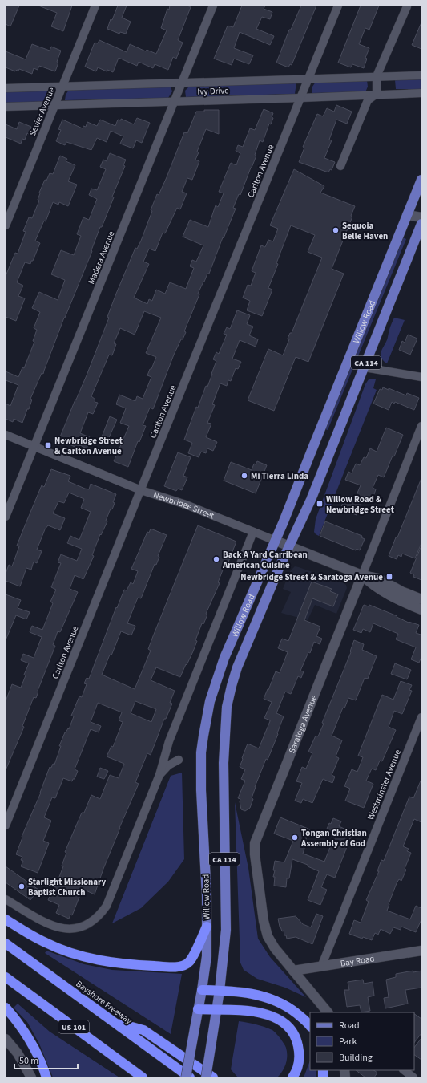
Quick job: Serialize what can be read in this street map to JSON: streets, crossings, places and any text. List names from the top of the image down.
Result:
{
  "streets": {
    "highway": ["Bayshore Freeway", "US 101"],
    "main road": ["Willow Road", "CA 114"],
    "street": [
      "Ivy Drive",
      "Sevier Avenue",
      "Carlton Avenue",
      "Madera Avenue",
      "Newbridge Street",
      "Saratoga Avenue",
      "Westminster Avenue",
      "Bay Road"
    ]
  },
  "crossings": [
    ["Ivy Drive", "Sevier Avenue"],
    ["Ivy Drive", "Carlton Avenue"],
    ["Ivy Drive", "Madera Avenue"],
    ["Carlton Avenue", "Newbridge Street"],
    ["Madera Avenue", "Newbridge Street"],
    ["Willow Road", "Newbridge Street"],
    ["Newbridge Street", "Saratoga Avenue"],
    ["Saratoga Avenue", "Bay Road"],
    ["Westminster Avenue", "Bay Road"]
  ],
  "places": {
    "other": [
      "Sequoia Belle Haven",
      "Mi Tierra Linda",
      "Back A Yard Carribean American Cuisine",
      "Tongan Christian Assembly of God",
      "Starlight Missionary Baptist Church"
    ],
    "transit": ["Newbridge Street & Carlton Avenue", "Willow Road & Newbridge Street", "Newbridge Street & Saratoga Avenue"]
  },
  "legend": ["Road", "Park", "Building"],
  "scale_bar": "50 m"
}
